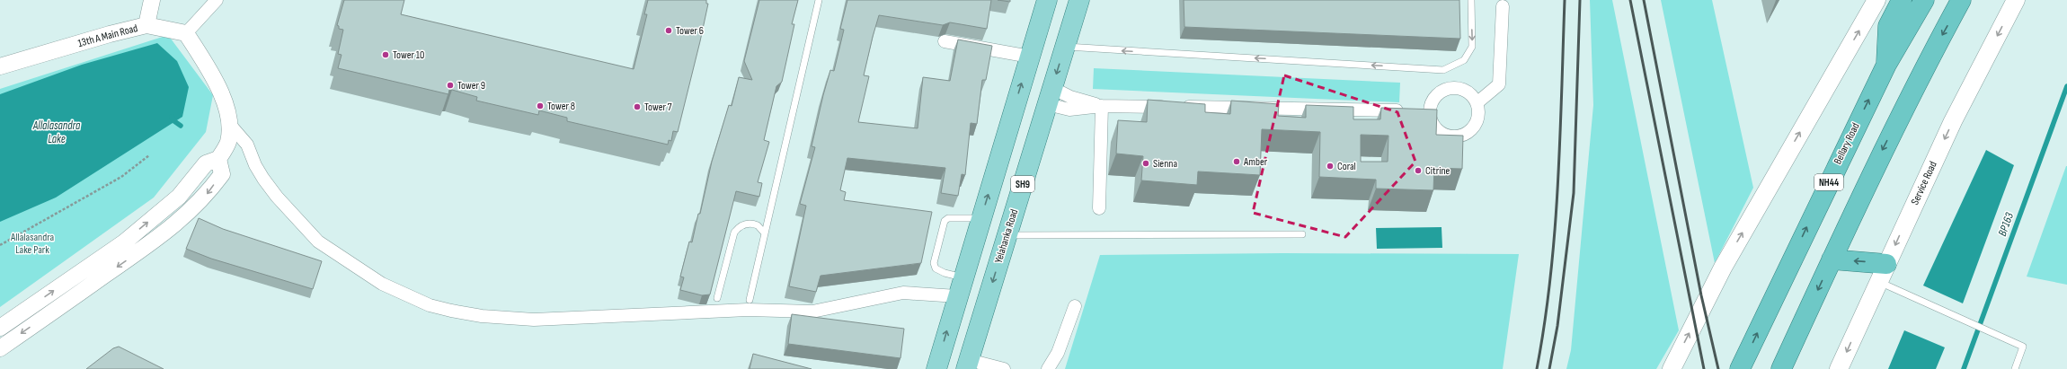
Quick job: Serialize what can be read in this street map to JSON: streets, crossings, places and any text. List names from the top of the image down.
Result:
{
  "streets": {
    "highway": ["Bellary Road", "NH44"],
    "main road": ["Service Road", "SH9", "Yelahanka Road"],
    "street": ["13th A Main Road"]
  },
  "water": ["Allalasandra Lake", "BP163"],
  "parks": ["Allalasandra Lake Park"],
  "places": [
    "Tower 6",
    "Tower 10",
    "Tower 9",
    "Tower 8",
    "Tower 7",
    "Amber",
    "Sienna",
    "Coral",
    "Citrine"
  ]
}
